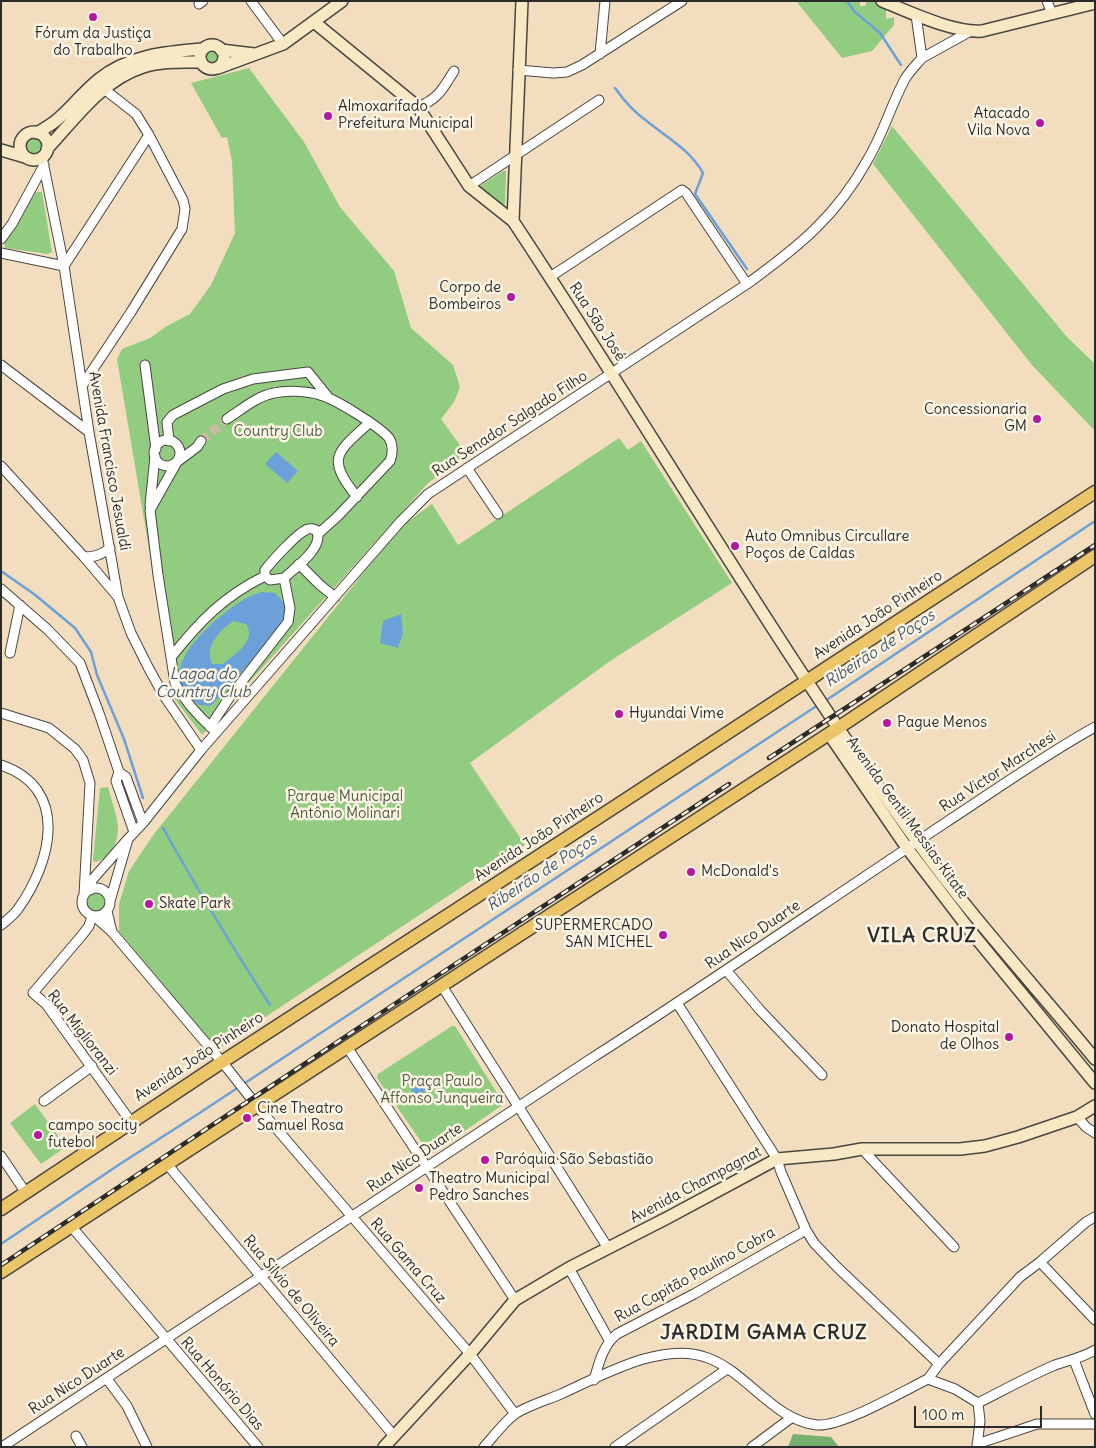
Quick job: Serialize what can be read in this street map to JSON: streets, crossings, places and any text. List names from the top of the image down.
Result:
{
  "streets": {
    "main road": ["Avenida João Pinheiro"],
    "street": [
      "Rua São José",
      "Rua Senador Salgado Filho",
      "Avenida Francisco Jesualdi",
      "Rua Victor Marchesi",
      "Avenida Gentil Messias Kitate",
      "Rua Nico Duarte",
      "Rua Miglioranzi",
      "Avenida Champagnat",
      "Rua Gama Cruz",
      "Rua Capitão Paulino Cobra",
      "Rua Silvio de Oliveira",
      "Rua Honório Dias"
    ]
  },
  "crossings": [
    ["Rua São José", "Rua Senador Salgado Filho"],
    ["Rua São José", "Avenida João Pinheiro"],
    ["Rua São José", "Avenida Gentil Messias Kitate"],
    ["Rua Senador Salgado Filho", "Avenida Francisco Jesualdi"],
    ["Rua Senador Salgado Filho", "Rua Miglioranzi"],
    ["Rua Senador Salgado Filho", "Rua Gama Cruz"],
    ["Avenida João Pinheiro", "Rua Miglioranzi"],
    ["Avenida João Pinheiro", "Rua Gama Cruz"],
    ["Rua Victor Marchesi", "Avenida Gentil Messias Kitate"],
    ["Rua Victor Marchesi", "Rua Nico Duarte"],
    ["Avenida Gentil Messias Kitate", "Rua Nico Duarte"],
    ["Rua Nico Duarte", "Rua Gama Cruz"],
    ["Rua Nico Duarte", "Rua Silvio de Oliveira"],
    ["Rua Nico Duarte", "Rua Honório Dias"],
    ["Rua Miglioranzi", "Rua Gama Cruz"],
    ["Avenida Champagnat", "Rua Gama Cruz"],
    ["Avenida Champagnat", "Rua Silvio de Oliveira"]
  ],
  "districts": ["VILA CRUZ", "JARDIM GAMA CRUZ"],
  "water": ["Ribeirão de Poços", "Lagoa do Country Club"],
  "parks": ["Country Club", "Parque Municipal Antônio Molinari", "Praça Paulo Affonso Junqueira"],
  "places": [
    "Fórum da Justiça do Trabalho",
    "Almoxarifado Prefeitura Municipal",
    "Atacado Vila Nova",
    "Corpo de Bombeiros",
    "Concessionaria GM",
    "Auto Omnibus Circullare Poços de Caldas",
    "Hyundai Vime",
    "Pague Menos",
    "McDonald's",
    "Skate Park",
    "SUPERMERCADO SAN MICHEL",
    "Donato Hospital de Olhos",
    "Cine Theatro Samuel Rosa",
    "campo socity futebol",
    "Paróquia São Sebastião",
    "Theatro Municipal Pedro Sanches"
  ],
  "scale_bar": "100 m"
}
